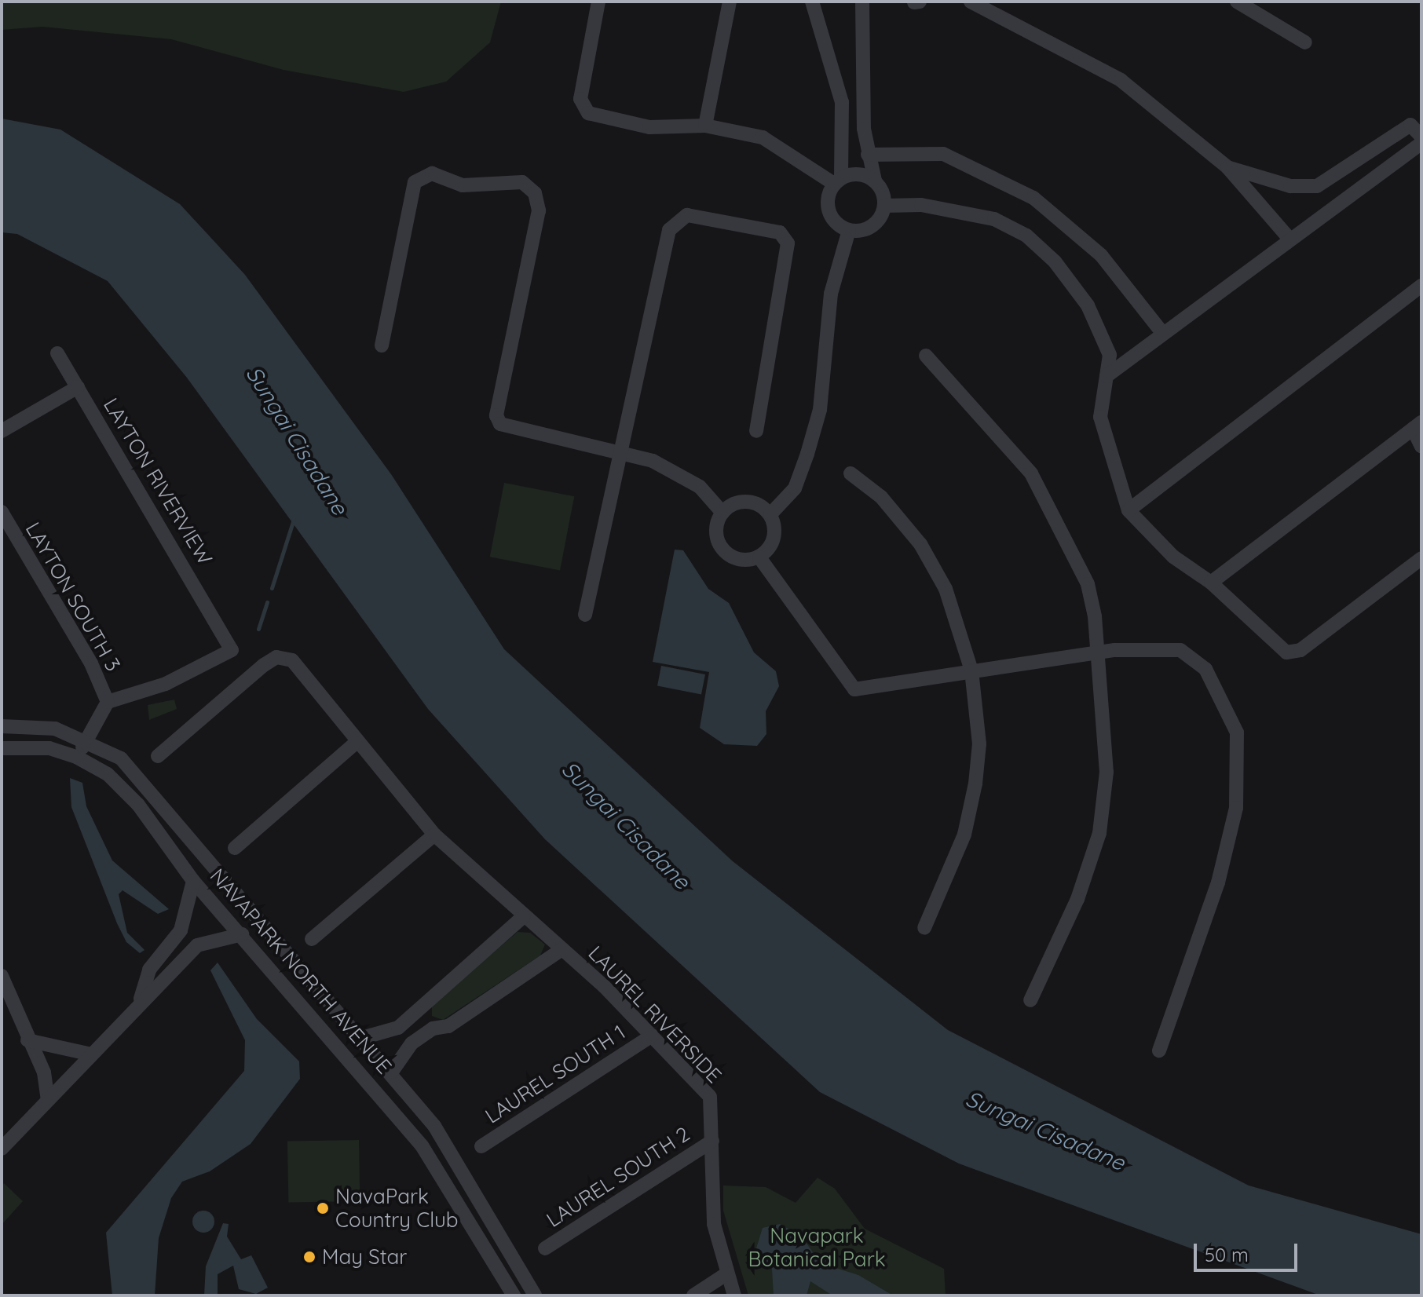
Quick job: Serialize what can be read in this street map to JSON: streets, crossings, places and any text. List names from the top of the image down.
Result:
{
  "streets": {
    "street": [
      "LAYTON RIVERVIEW",
      "LAYTON SOUTH 3",
      "NAVAPARK NORTH AVENUE",
      "LAUREL RIVERSIDE",
      "LAUREL SOUTH 1",
      "LAUREL SOUTH 2"
    ]
  },
  "crossings": [
    ["LAYTON RIVERVIEW", "LAYTON SOUTH 3"],
    ["LAUREL RIVERSIDE", "LAUREL SOUTH 1"],
    ["LAUREL RIVERSIDE", "LAUREL SOUTH 2"]
  ],
  "water": ["Sungai Cisadane"],
  "parks": ["Navapark Botanical Park"],
  "places": ["NavaPark Country Club", "May Star"],
  "scale_bar": "50 m"
}
